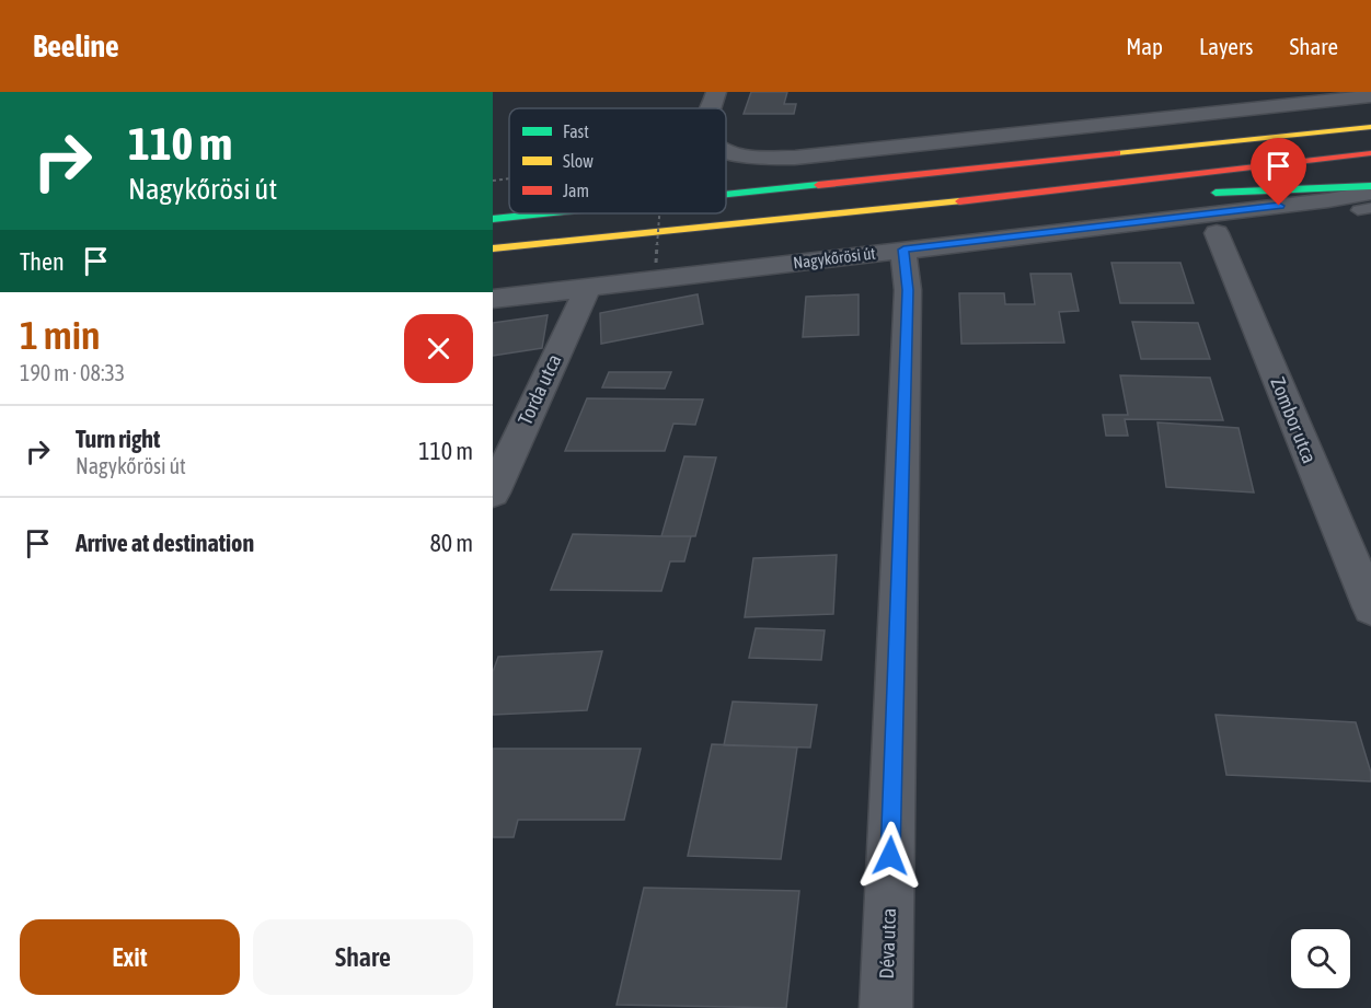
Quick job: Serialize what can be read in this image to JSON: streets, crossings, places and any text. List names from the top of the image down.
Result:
{
  "streets": {
    "street": [
      "Nagykőrösi út",
      "Torda utca",
      "Zombor utca",
      "Déva utca"
    ]
  },
  "crossings": [
    ["Nagykőrösi út", "Torda utca"],
    ["Nagykőrösi út", "Déva utca"]
  ],
  "legend": ["Fast", "Slow", "Jam"],
  "page": {
    "header": "Beeline",
    "nav": ["Map", "Layers", "Share"],
    "turn": ["110 m", "Nagykőrösi út"],
    "then": "Then",
    "heading": ["1 min", "190 m · 08:33"],
    "list": [
      {
        "name": "Turn right",
        "note": "Nagykőrösi út",
        "value": "110 m"
      },
      {
        "name": "Arrive at destination",
        "value": "80 m"
      }
    ],
    "buttons": ["Exit", "Share"]
  }
}
